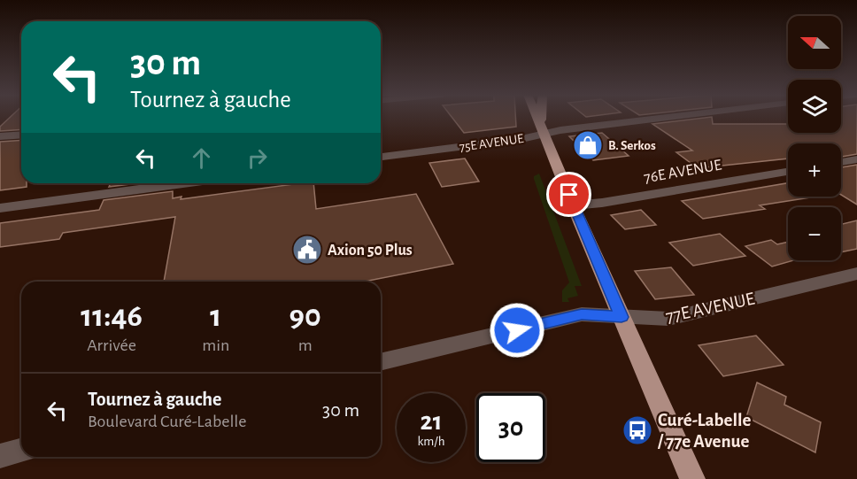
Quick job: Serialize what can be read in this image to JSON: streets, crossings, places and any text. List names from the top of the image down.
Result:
{
  "streets": {
    "street": ["75E AVENUE", "76E AVENUE", "77E AVENUE"]
  },
  "places": {
    "shop": ["B. Serkos"],
    "public building": ["Axion 50 Plus"],
    "bus stop": ["Curé-Labelle / 77e Avenue"]
  },
  "north": "left",
  "page": {
    "map_buttons": ["+", "−"],
    "turn": ["30 m", "Tournez à gauche"],
    "eta": [
      "11:46",
      "Arrivée",
      "1",
      "min",
      "90",
      "m"
    ],
    "list": [
      {
        "name": "Tournez à gauche",
        "note": "Boulevard Curé-Labelle",
        "value": "30 m"
      }
    ],
    "speed": "21 km/h",
    "limit": "30"
  }
}
